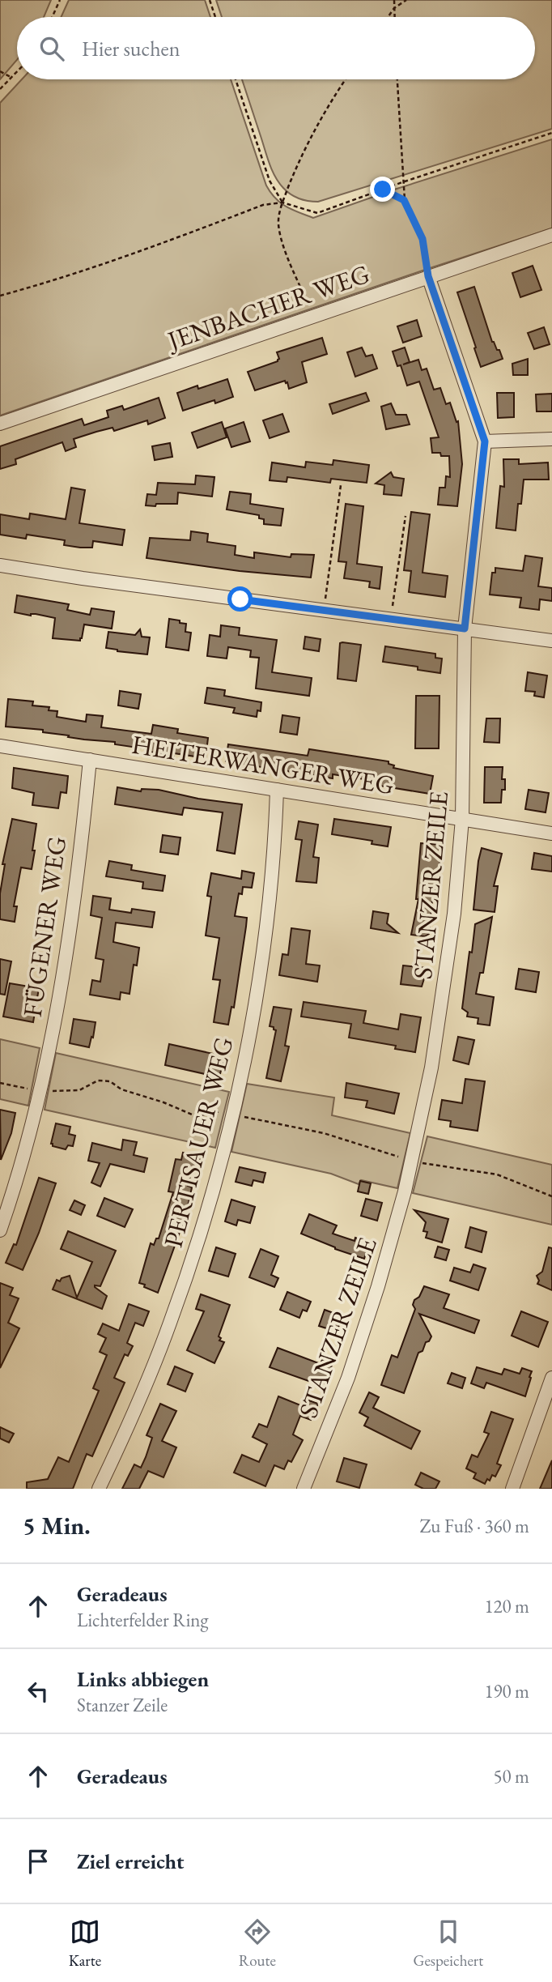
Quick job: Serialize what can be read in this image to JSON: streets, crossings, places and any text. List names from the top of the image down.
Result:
{
  "streets": {
    "street": [
      "JENBACHER WEG",
      "HEITERWANGER WEG",
      "STANZER ZEILE",
      "FÜGENER WEG",
      "PERTISAUER WEG"
    ]
  },
  "crossings": [
    ["JENBACHER WEG", "STANZER ZEILE"],
    ["HEITERWANGER WEG", "STANZER ZEILE"],
    ["HEITERWANGER WEG", "FÜGENER WEG"],
    ["HEITERWANGER WEG", "PERTISAUER WEG"]
  ],
  "page": {
    "search": "Hier suchen",
    "heading": ["5 Min.", "Zu Fuß · 360 m"],
    "list": [
      ["Geradeaus", "Lichterfelder Ring", "120 m"],
      ["Links abbiegen", "Stanzer Zeile", "190 m"],
      ["Geradeaus", "50 m"],
      "Ziel erreicht"
    ],
    "nav": ["Karte", "Route", "Gespeichert"]
  }
}
